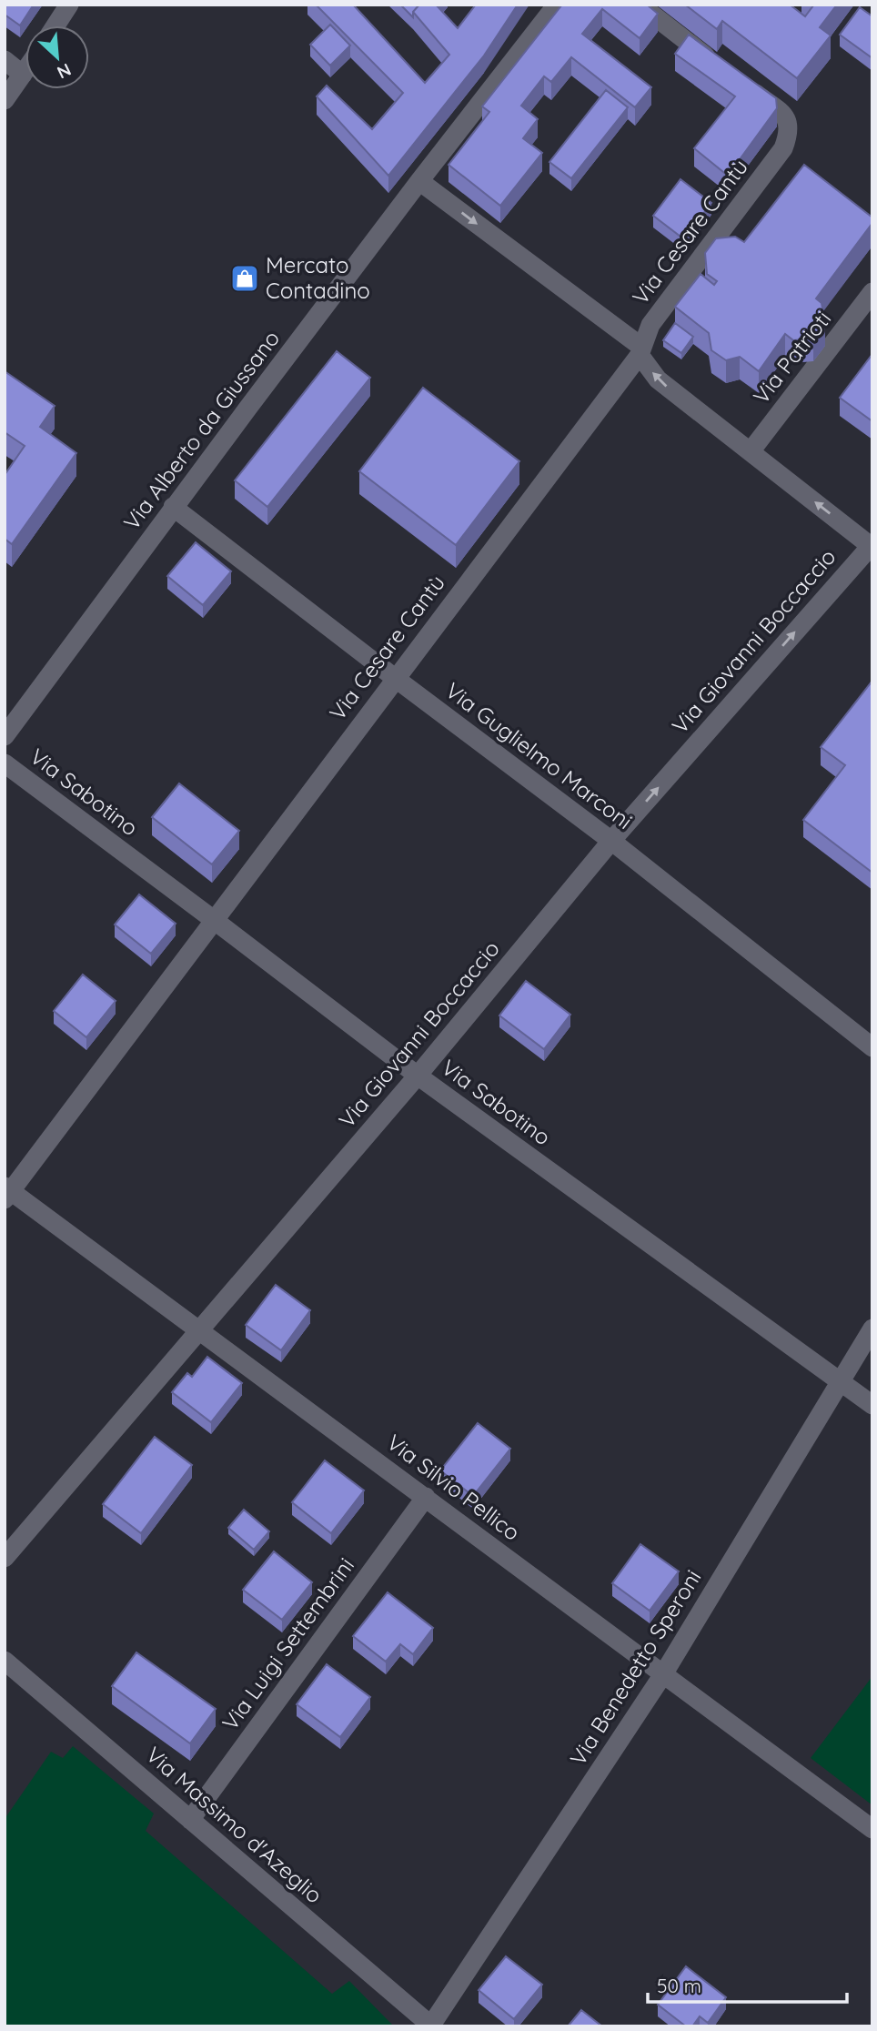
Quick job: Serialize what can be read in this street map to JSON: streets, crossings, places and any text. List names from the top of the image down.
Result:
{
  "streets": {
    "street": [
      "Via Cesare Cantù",
      "Via Patrioti",
      "Via Alberto da Giussano",
      "Via Giovanni Boccaccio",
      "Via Guglielmo Marconi",
      "Via Sabotino",
      "Via Silvio Pellico",
      "Via Luigi Settembrini",
      "Via Benedetto Speroni",
      "Via Massimo d'Azeglio"
    ]
  },
  "crossings": [
    ["Via Cesare Cantù", "Via Guglielmo Marconi"],
    ["Via Cesare Cantù", "Via Sabotino"],
    ["Via Cesare Cantù", "Via Silvio Pellico"],
    ["Via Alberto da Giussano", "Via Guglielmo Marconi"],
    ["Via Giovanni Boccaccio", "Via Guglielmo Marconi"],
    ["Via Giovanni Boccaccio", "Via Sabotino"],
    ["Via Giovanni Boccaccio", "Via Silvio Pellico"],
    ["Via Sabotino", "Via Benedetto Speroni"],
    ["Via Silvio Pellico", "Via Luigi Settembrini"],
    ["Via Silvio Pellico", "Via Benedetto Speroni"],
    ["Via Luigi Settembrini", "Via Massimo d'Azeglio"],
    ["Via Benedetto Speroni", "Via Massimo d'Azeglio"]
  ],
  "places": {
    "shop": ["Mercato Contadino"]
  },
  "scale_bar": "50 m",
  "north": "bottom right"
}
